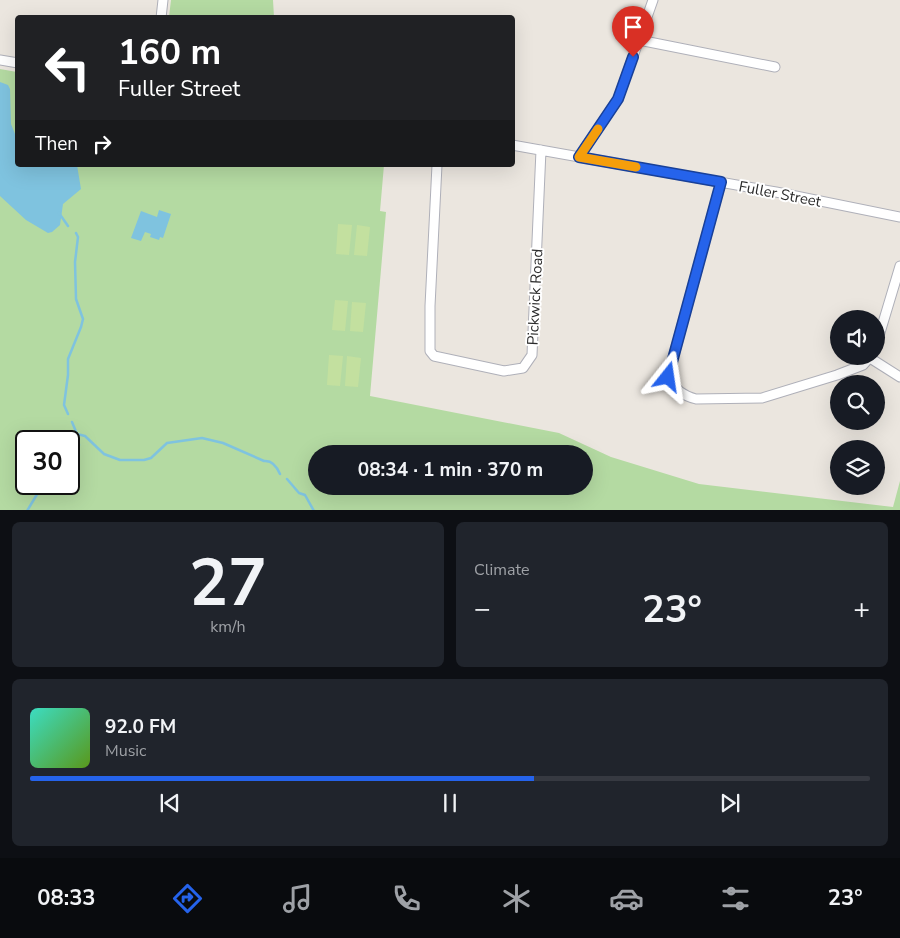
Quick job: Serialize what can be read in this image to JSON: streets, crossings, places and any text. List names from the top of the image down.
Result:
{
  "streets": {
    "street": ["Fuller Street", "Pickwick Road"]
  },
  "crossings": [
    ["Fuller Street", "Pickwick Road"]
  ],
  "page": {
    "turn": ["160 m", "Fuller Street"],
    "then": "Then",
    "limit": "30",
    "trip": "08:34 · 1 min · 370 m",
    "tile": [
      ["27", "km/h"],
      "Climate"
    ],
    "heat": ["−", "23°", "+"],
    "song": ["92.0 FM", "Music"],
    "tabs": ["08:33", "23°"]
  }
}
